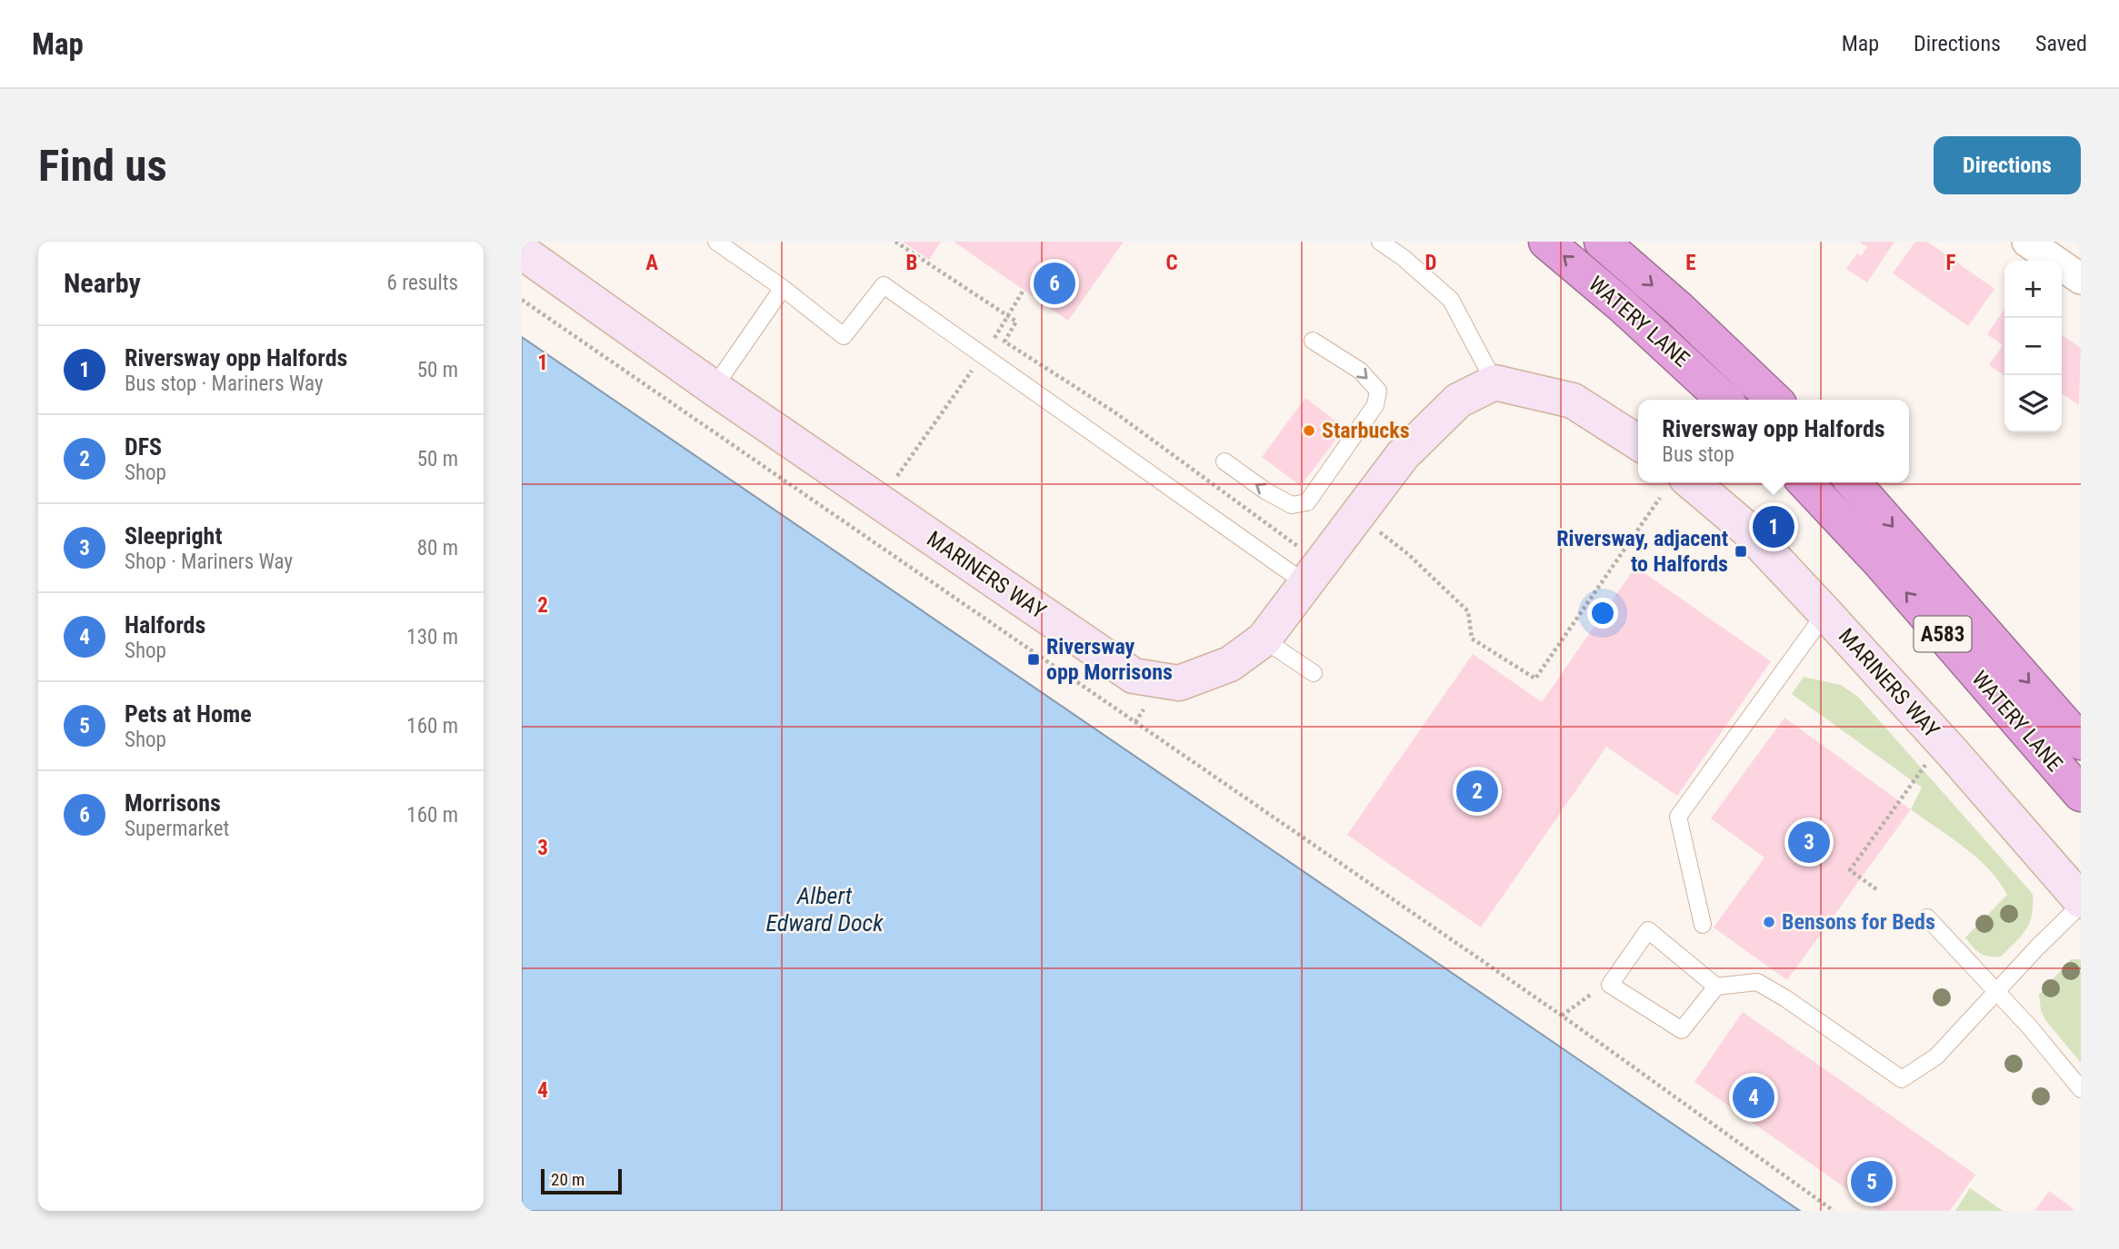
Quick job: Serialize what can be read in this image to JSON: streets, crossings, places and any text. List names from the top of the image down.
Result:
{
  "streets": {
    "highway": ["WATERY LANE", "A583"],
    "street": ["MARINERS WAY"]
  },
  "water": ["Albert Edward Dock"],
  "places": {
    "other": ["Starbucks", "Bensons for Beds"],
    "transit": ["Riversway, adjacent to Halfords", "Riversway opp Morrisons"]
  },
  "scale_bar": "20 m",
  "page": {
    "header": "Map",
    "nav": ["Map", "Directions", "Saved"],
    "buttons": "Directions",
    "title": "Find us",
    "heading": ["Nearby", "6 results"],
    "pins": [
      "6",
      "1",
      "2",
      "3",
      "4",
      "5"
    ],
    "map_buttons": ["+", "−"],
    "list": [
      {
        "mark": "1",
        "name": "Riversway opp Halfords",
        "note": "Bus stop · Mariners Way",
        "value": "50 m"
      },
      {
        "mark": "2",
        "name": "DFS",
        "note": "Shop",
        "value": "50 m"
      },
      {
        "mark": "3",
        "name": "Sleepright",
        "note": "Shop · Mariners Way",
        "value": "80 m"
      },
      {
        "mark": "4",
        "name": "Halfords",
        "note": "Shop",
        "value": "130 m"
      },
      {
        "mark": "5",
        "name": "Pets at Home",
        "note": "Shop",
        "value": "160 m"
      },
      {
        "mark": "6",
        "name": "Morrisons",
        "note": "Supermarket",
        "value": "160 m"
      }
    ],
    "popup": ["Riversway opp Halfords", "Bus stop"],
    "scale": "20 m"
  },
  "grid": {
    "columns": [
      "A",
      "B",
      "C",
      "D",
      "E",
      "F"
    ],
    "rows": [
      "1",
      "2",
      "3",
      "4"
    ]
  }
}
